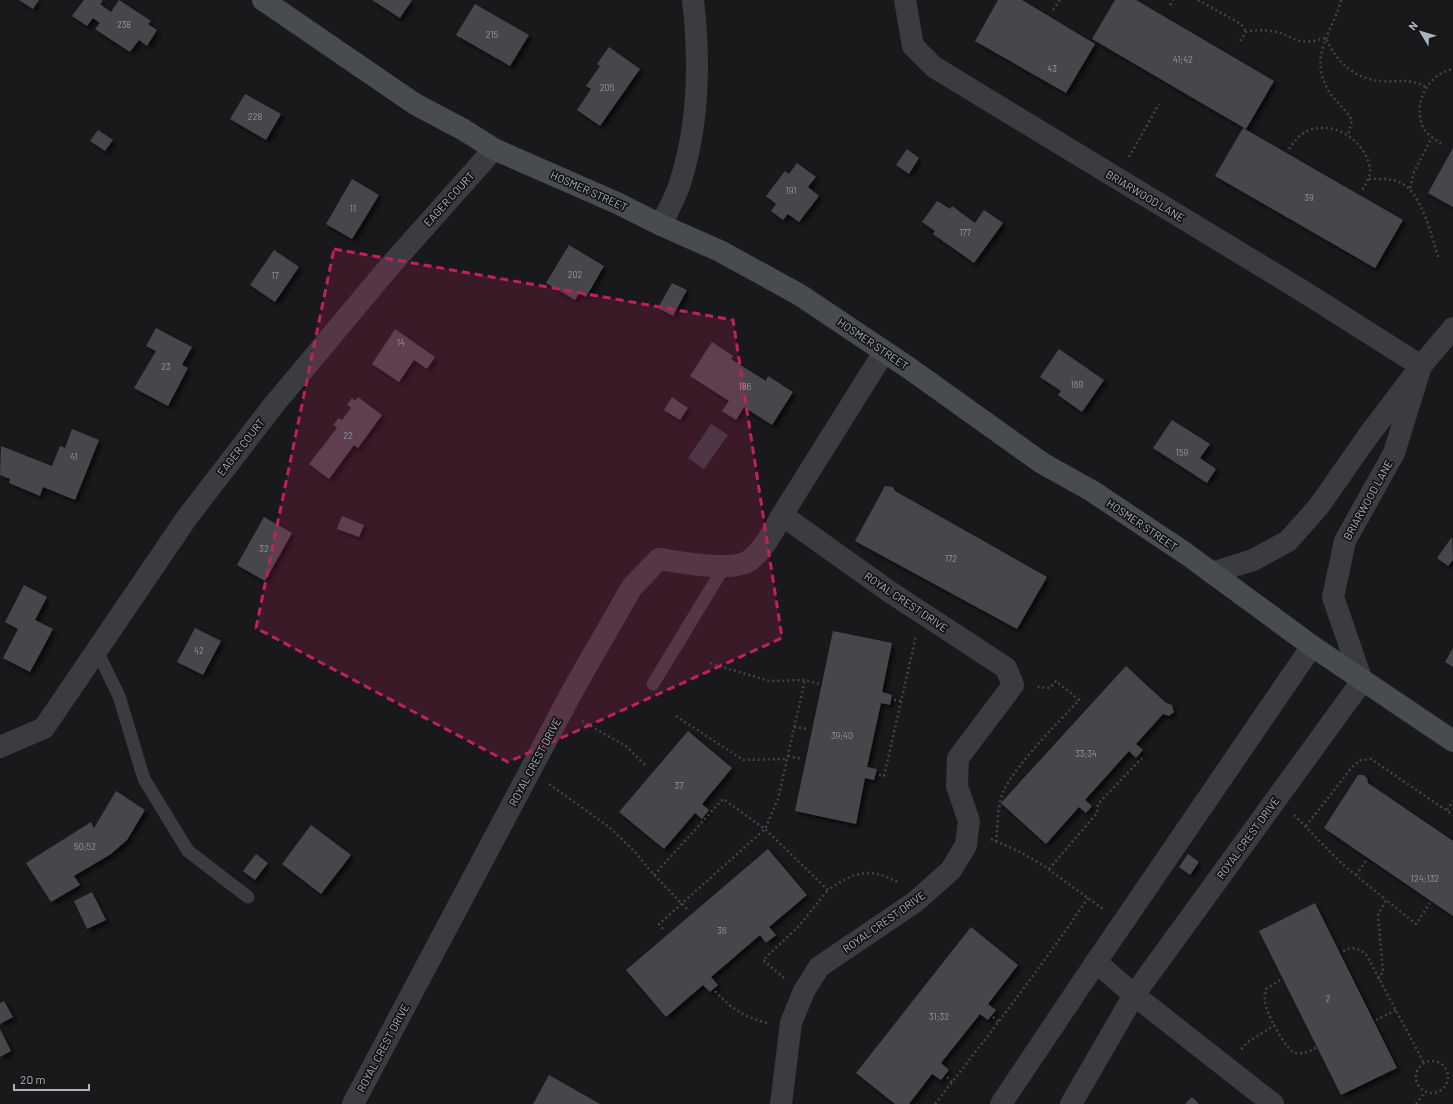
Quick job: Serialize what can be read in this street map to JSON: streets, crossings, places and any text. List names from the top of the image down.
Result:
{
  "streets": {
    "street": [
      "HOSMER STREET",
      "BRIARWOOD LANE",
      "EAGER COURT",
      "ROYAL CREST DRIVE"
    ]
  },
  "crossings": [
    ["HOSMER STREET", "BRIARWOOD LANE"],
    ["HOSMER STREET", "EAGER COURT"],
    ["HOSMER STREET", "ROYAL CREST DRIVE"],
    ["BRIARWOOD LANE", "ROYAL CREST DRIVE"]
  ],
  "house_numbers": [
    "238",
    "215",
    "41;42",
    "43",
    "205",
    "228",
    "191",
    "39",
    "11",
    "177",
    "202",
    "17",
    "14",
    "23",
    "169",
    "186",
    "22",
    "159",
    "41",
    "32",
    "172",
    "42",
    "39;40",
    "33;34",
    "37",
    "50;52",
    "124;132",
    "36",
    "2",
    "31;32"
  ],
  "scale_bar": "20 m",
  "north": "top left"
}
